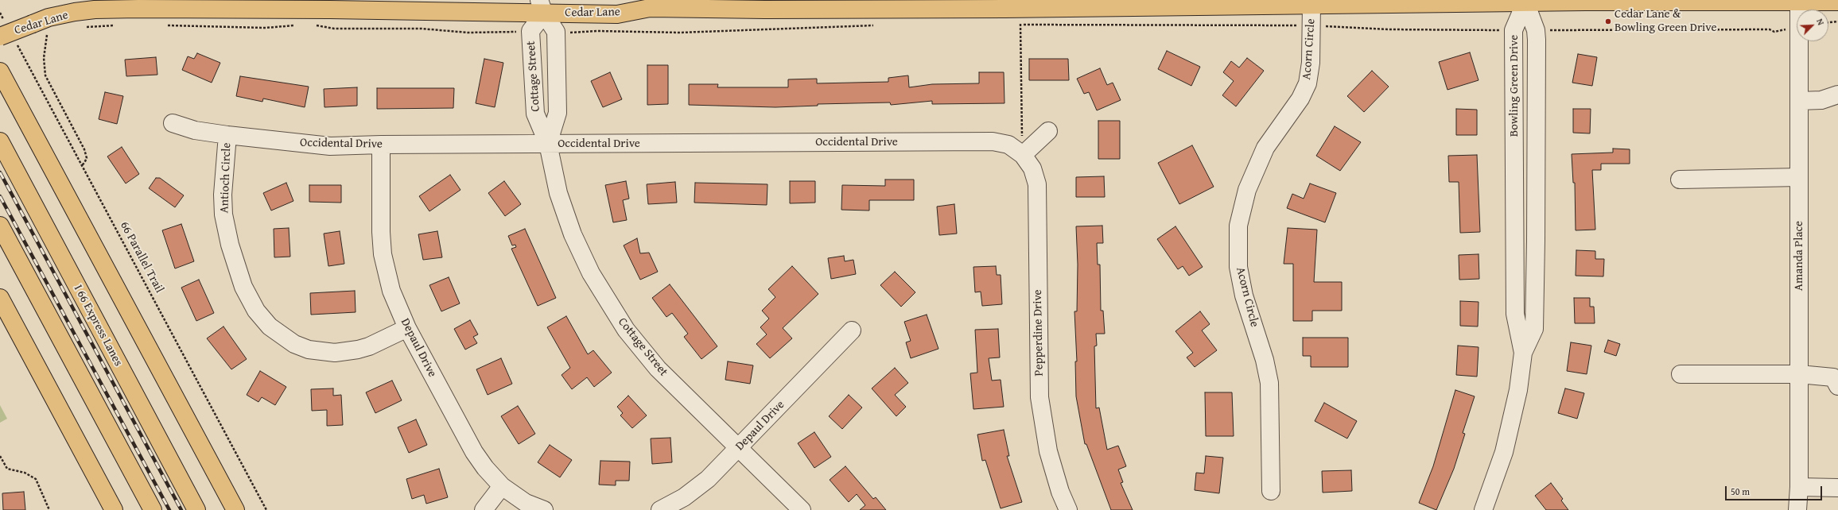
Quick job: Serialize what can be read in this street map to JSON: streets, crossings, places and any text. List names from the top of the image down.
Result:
{
  "streets": {
    "main road": ["Cedar Lane", "I 66 Express Lanes"],
    "street": [
      "Acorn Circle",
      "Cottage Street",
      "Bowling Green Drive",
      "Occidental Drive",
      "Antioch Circle",
      "Amanda Place",
      "Pepperdine Drive",
      "Depaul Drive"
    ],
    "path": ["66 Parallel Trail"]
  },
  "crossings": [
    ["Cedar Lane", "Acorn Circle"],
    ["Cedar Lane", "Cottage Street"],
    ["Cedar Lane", "Bowling Green Drive"],
    ["Cedar Lane", "Amanda Place"],
    ["Cedar Lane", "66 Parallel Trail"],
    ["Cottage Street", "Occidental Drive"],
    ["Cottage Street", "Depaul Drive"],
    ["Occidental Drive", "Antioch Circle"],
    ["Occidental Drive", "Pepperdine Drive"],
    ["Occidental Drive", "Depaul Drive"],
    ["Antioch Circle", "Depaul Drive"]
  ],
  "places": ["Cedar Lane & Bowling Green Drive"],
  "scale_bar": "50 m",
  "north": "top right"
}
